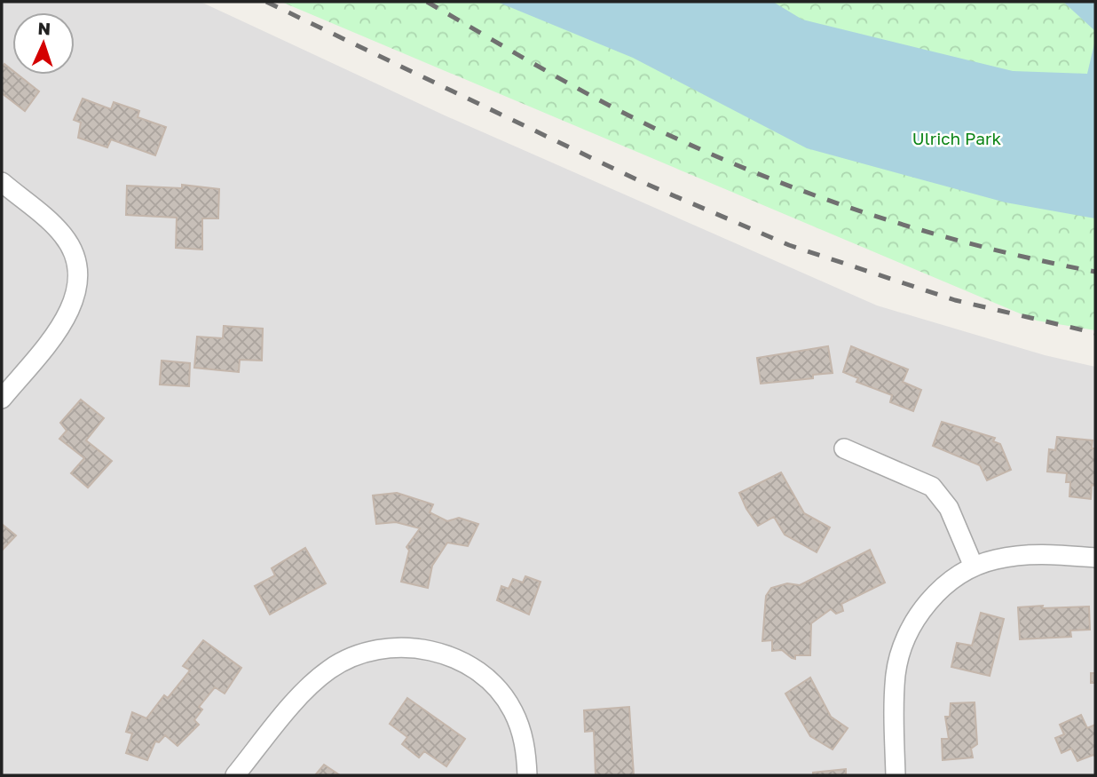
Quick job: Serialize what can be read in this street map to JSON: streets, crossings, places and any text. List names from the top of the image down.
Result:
{
  "parks": ["Ulrich Park"],
  "north": "top"
}
